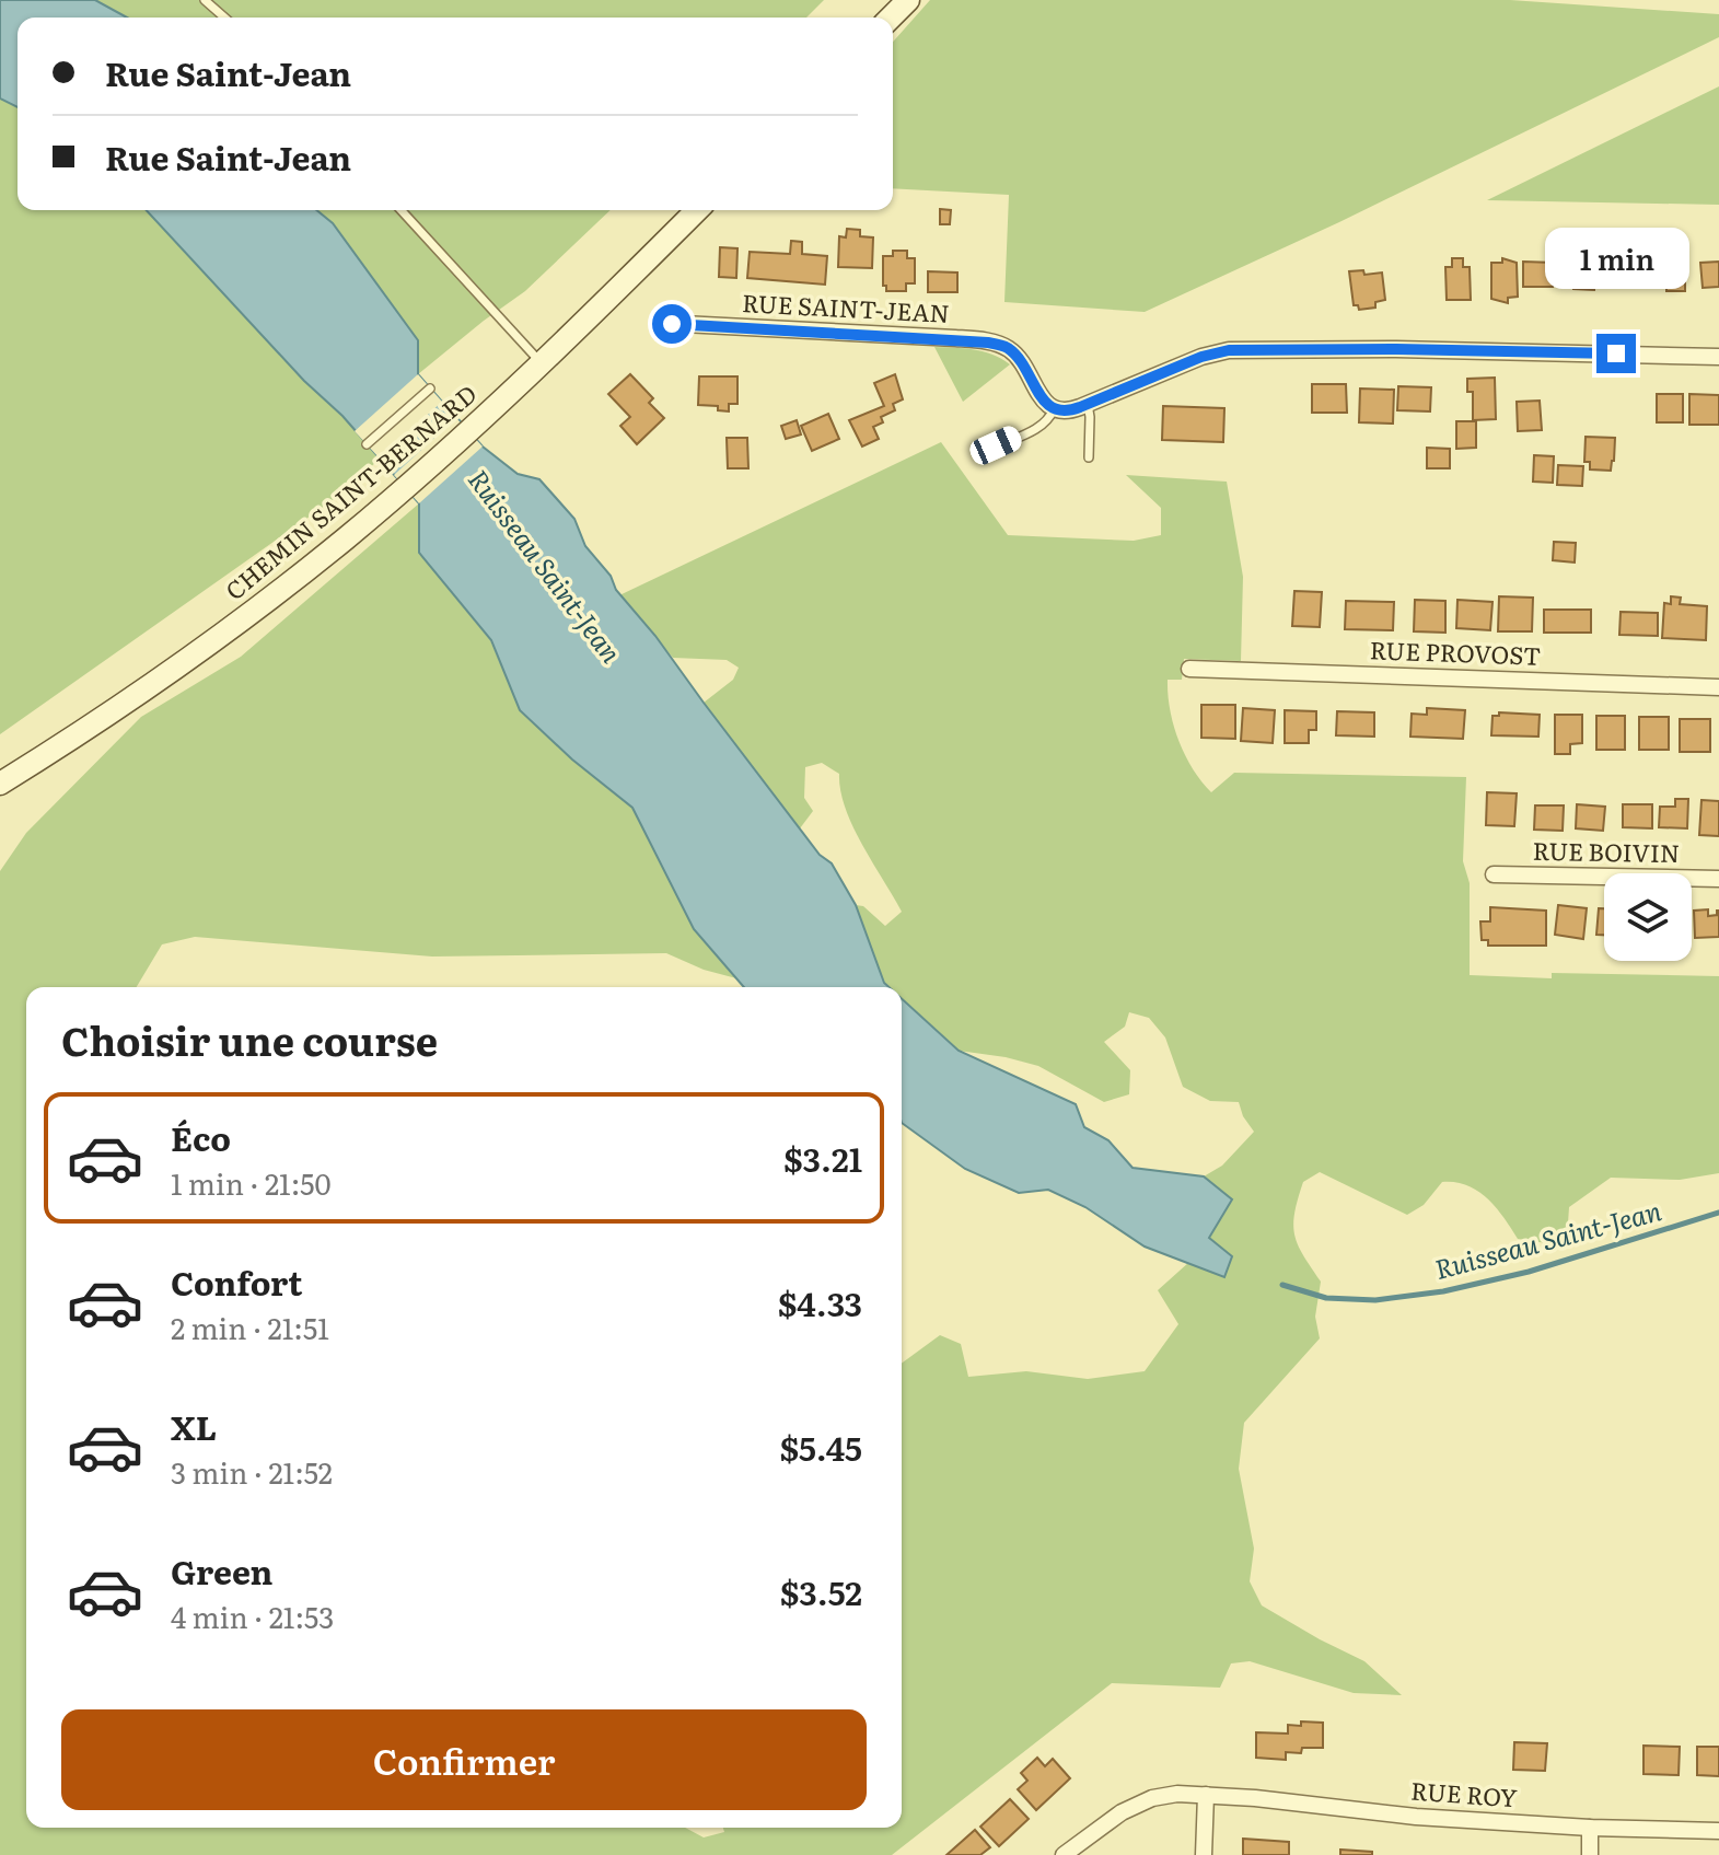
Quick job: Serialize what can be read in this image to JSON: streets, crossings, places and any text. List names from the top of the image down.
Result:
{
  "streets": {
    "street": [
      "RUE SAINT-JEAN",
      "CHEMIN SAINT-BERNARD",
      "RUE PROVOST",
      "RUE BOIVIN",
      "RUE ROY"
    ]
  },
  "water": ["Ruisseau Saint-Jean"],
  "page": {
    "banner": ["Rue Saint-Jean", "Rue Saint-Jean"],
    "bubble": "1 min",
    "heading": "Choisir une course",
    "list": [
      {
        "name": "Éco",
        "note": "1 min · 21:50",
        "value": "$3.21"
      },
      {
        "name": "Confort",
        "note": "2 min · 21:51",
        "value": "$4.33"
      },
      {
        "name": "XL",
        "note": "3 min · 21:52",
        "value": "$5.45"
      },
      {
        "name": "Green",
        "note": "4 min · 21:53",
        "value": "$3.52"
      }
    ],
    "buttons": "Confirmer"
  }
}
